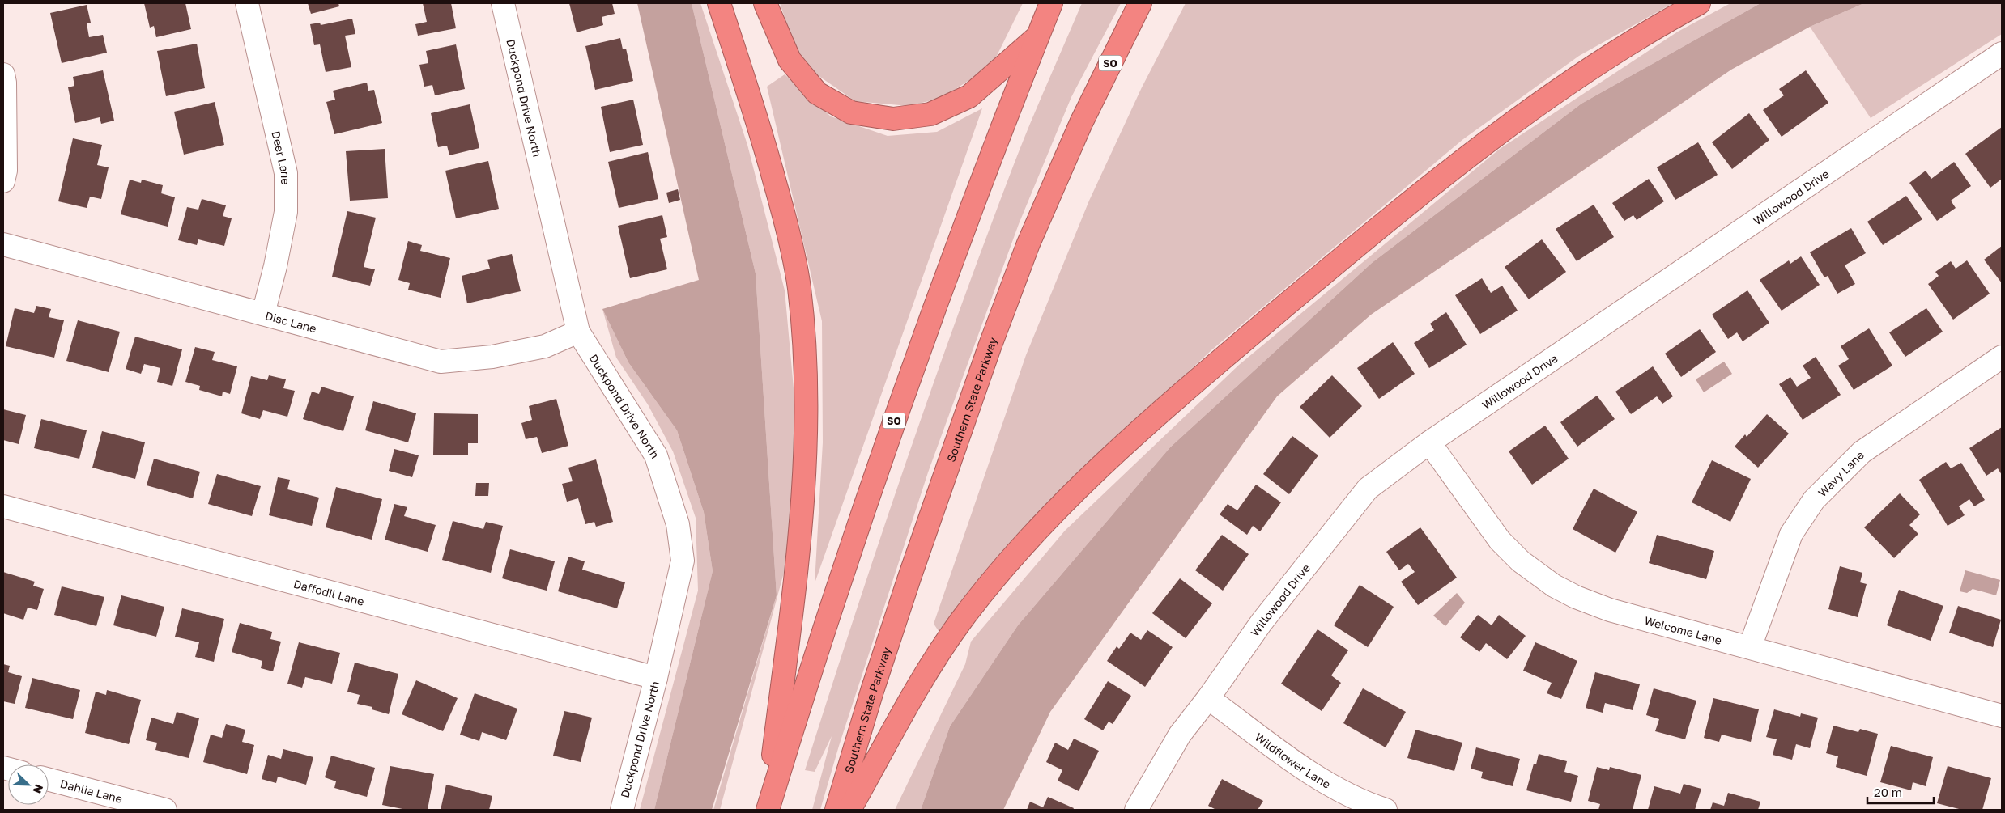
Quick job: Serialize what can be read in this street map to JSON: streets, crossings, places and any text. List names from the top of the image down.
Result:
{
  "streets": {
    "highway": ["SO", "Southern State Parkway"],
    "street": [
      "Duckpond Drive North",
      "Deer Lane",
      "Willowood Drive",
      "Disc Lane",
      "Wavy Lane",
      "Daffodil Lane",
      "Welcome Lane",
      "Wildflower Lane",
      "Dahlia Lane"
    ]
  },
  "crossings": [
    ["Duckpond Drive North", "Disc Lane"],
    ["Duckpond Drive North", "Daffodil Lane"],
    ["Deer Lane", "Disc Lane"],
    ["Willowood Drive", "Welcome Lane"],
    ["Willowood Drive", "Wildflower Lane"],
    ["Wavy Lane", "Welcome Lane"]
  ],
  "scale_bar": "20 m",
  "north": "bottom right"
}
